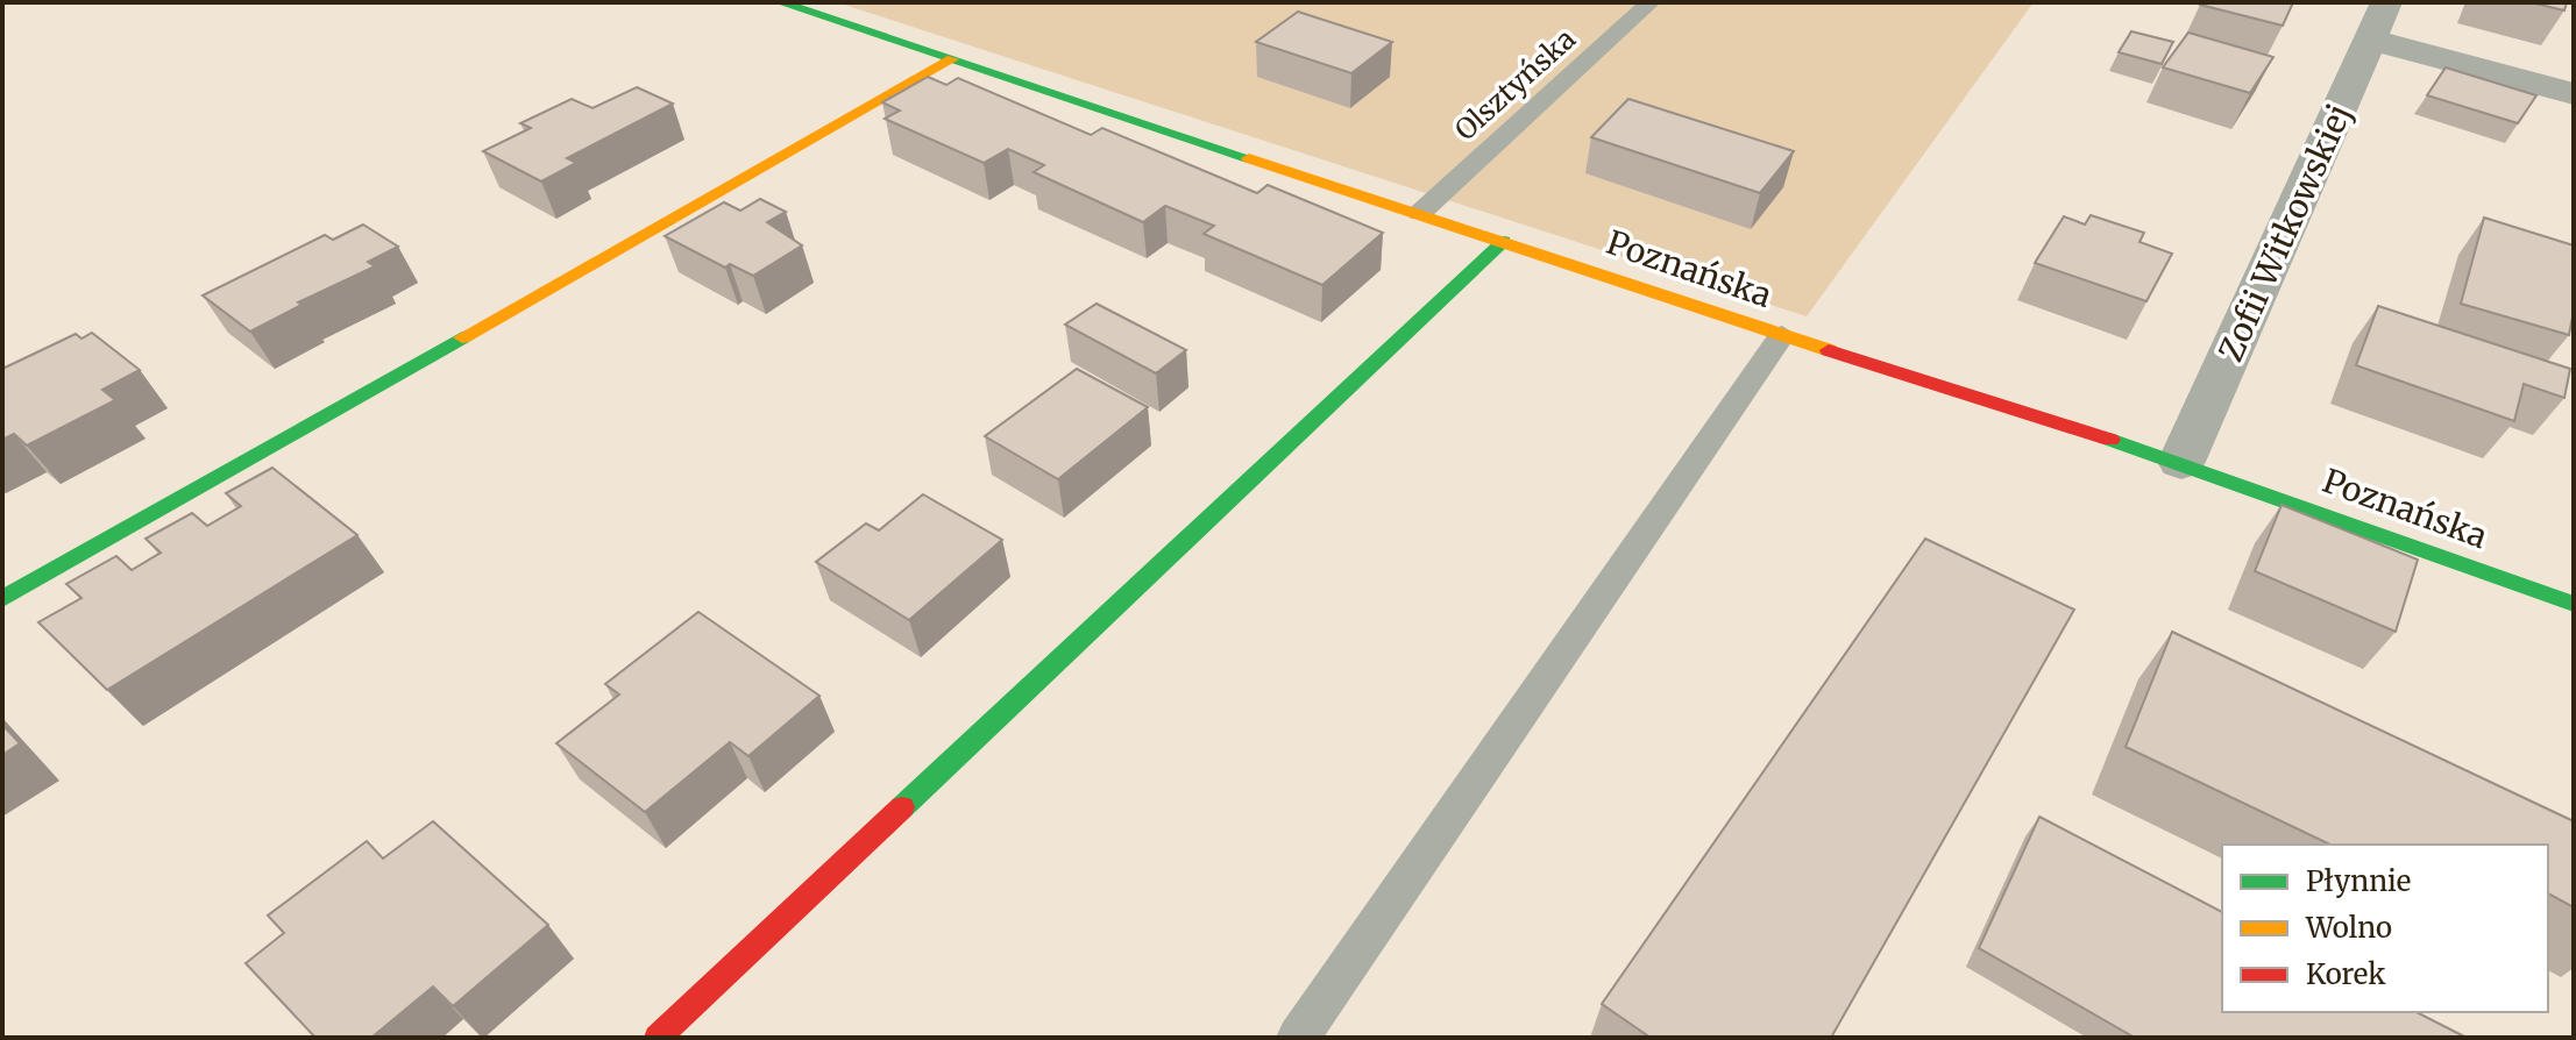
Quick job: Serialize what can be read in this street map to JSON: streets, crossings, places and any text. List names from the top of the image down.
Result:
{
  "streets": {
    "street": ["Zofii Witkowskiej", "Poznańska"],
    "lane": ["Olsztyńska"]
  },
  "crossings": [
    ["Olsztyńska", "Poznańska"],
    ["Zofii Witkowskiej", "Poznańska"]
  ],
  "legend": ["Płynnie", "Wolno", "Korek"]
}
